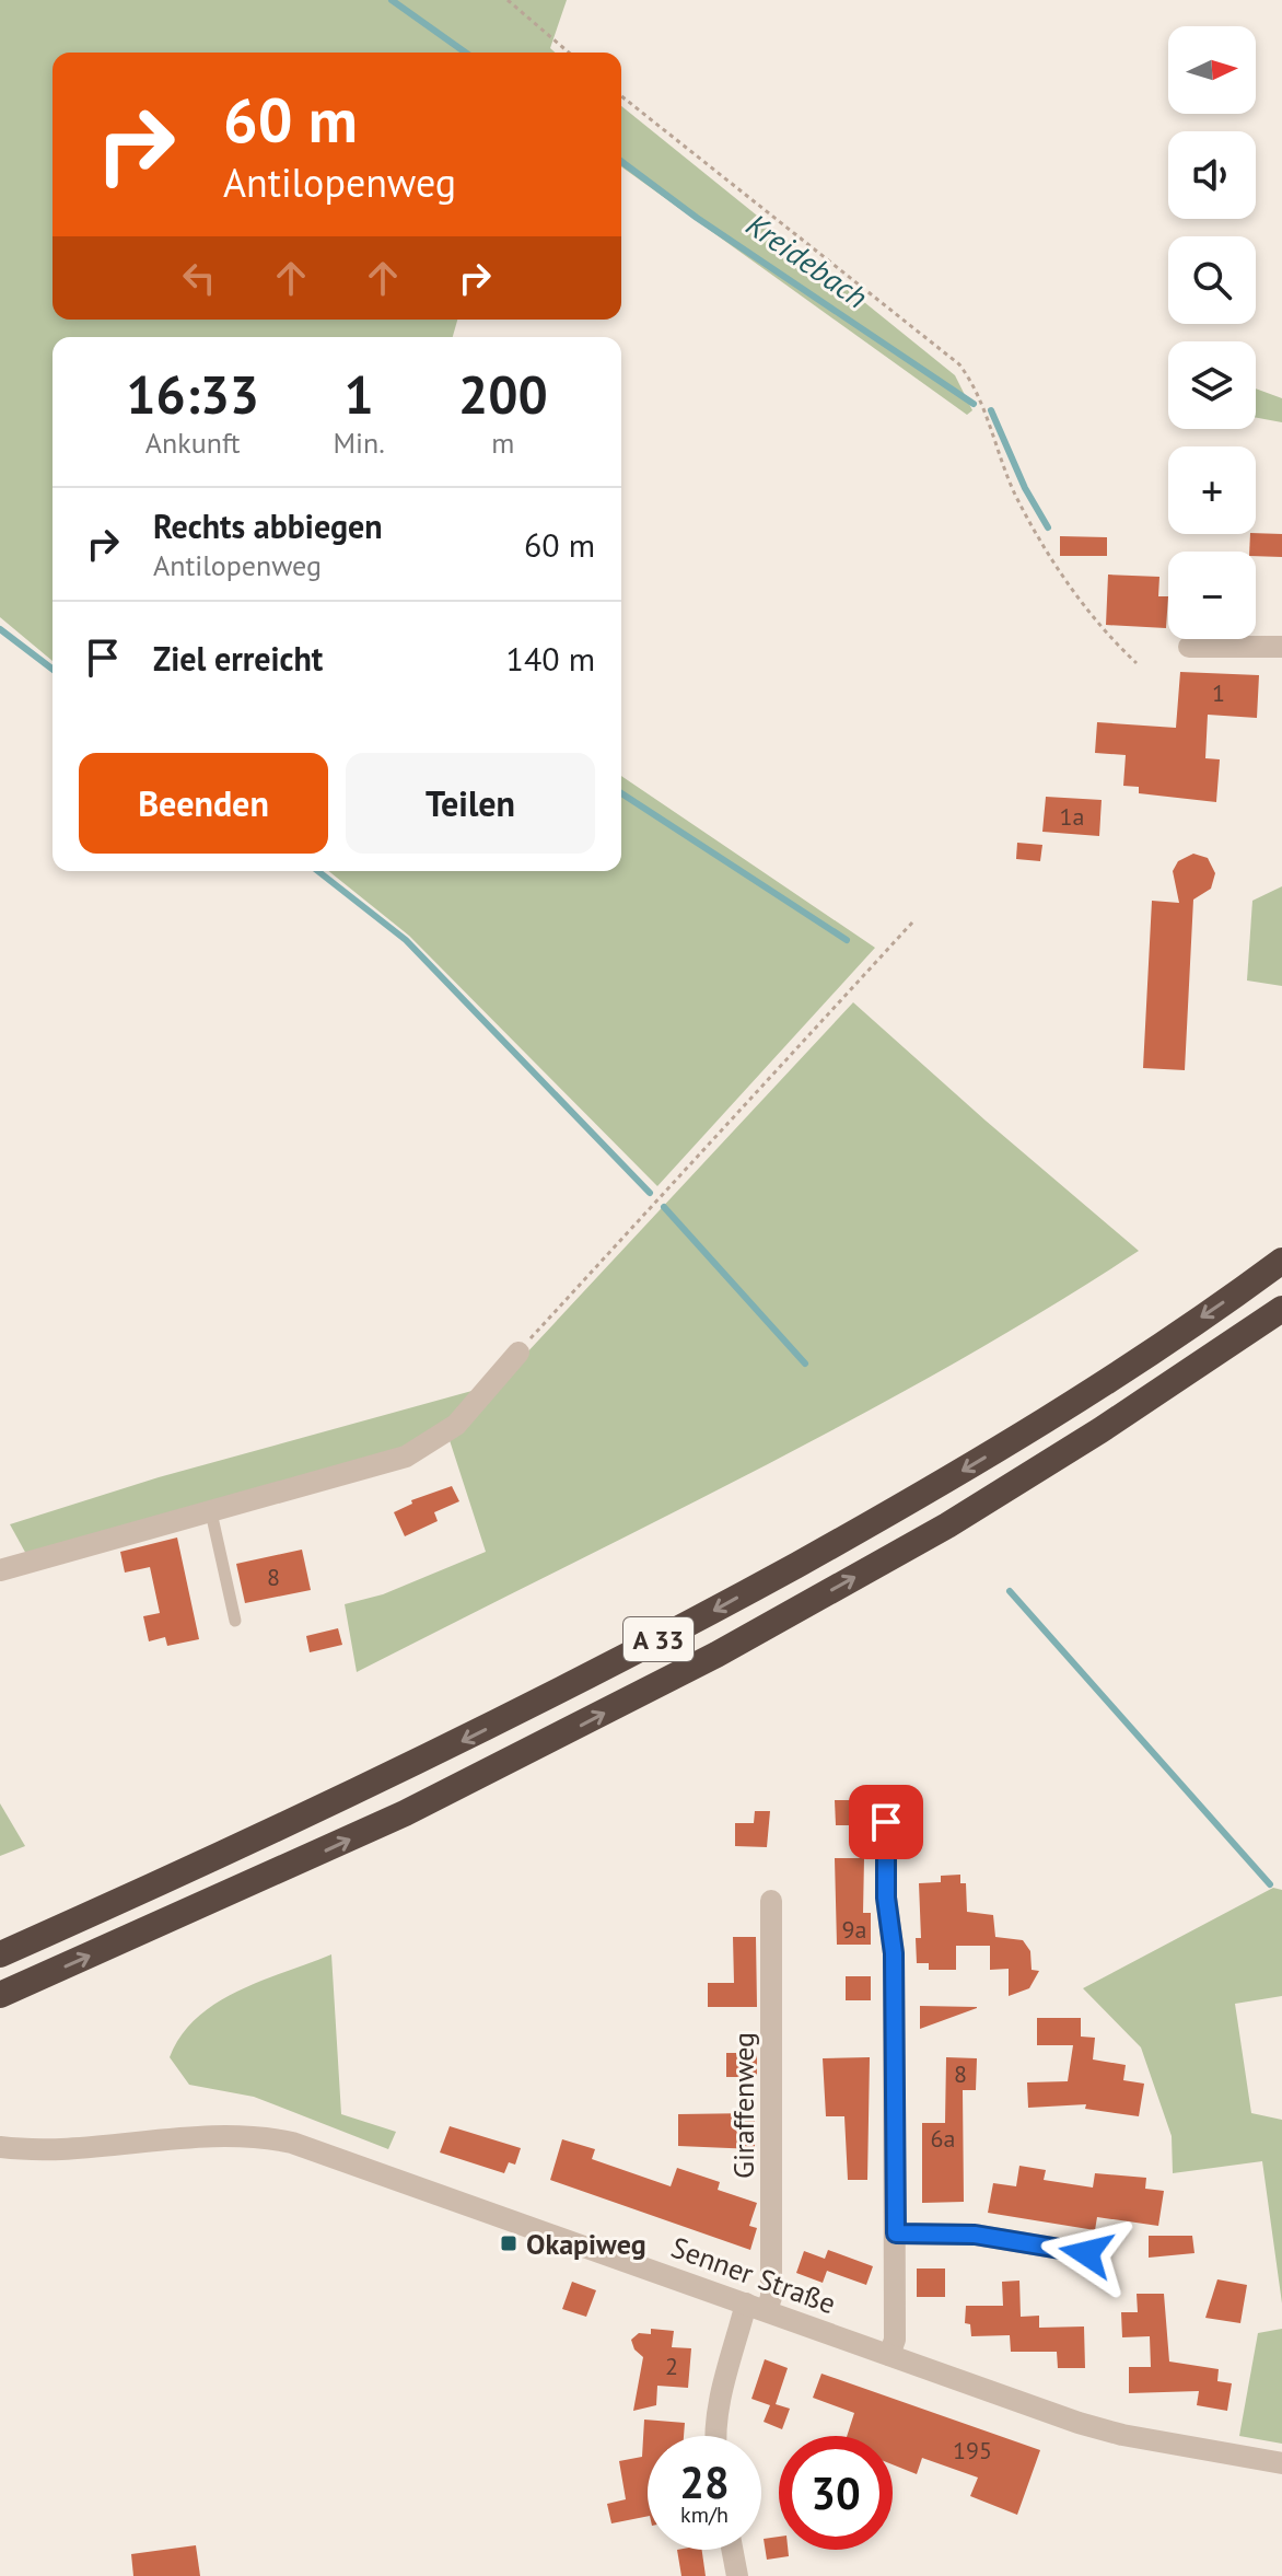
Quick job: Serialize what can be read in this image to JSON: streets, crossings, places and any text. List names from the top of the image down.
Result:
{
  "streets": {
    "highway": ["A 33"],
    "street": ["Giraffenweg", "Senner Straße"]
  },
  "crossings": [
    ["Giraffenweg", "Senner Straße"]
  ],
  "water": ["Kreidebach"],
  "places": {
    "transit": ["Okapiweg"]
  },
  "house_numbers": [
    "1",
    "1a",
    "8",
    "9a",
    "8",
    "6a",
    "2",
    "195"
  ],
  "north": "right",
  "page": {
    "map_buttons": ["+", "−"],
    "turn": ["60 m", "Antilopenweg"],
    "eta": [
      "16:33",
      "Ankunft",
      "1",
      "Min.",
      "200",
      "m"
    ],
    "list": [
      {
        "name": "Rechts abbiegen",
        "note": "Antilopenweg",
        "value": "60 m"
      },
      {
        "name": "Ziel erreicht",
        "value": "140 m"
      }
    ],
    "buttons": ["Beenden", "Teilen"],
    "speed": "28 km/h",
    "limit": "30"
  }
}
